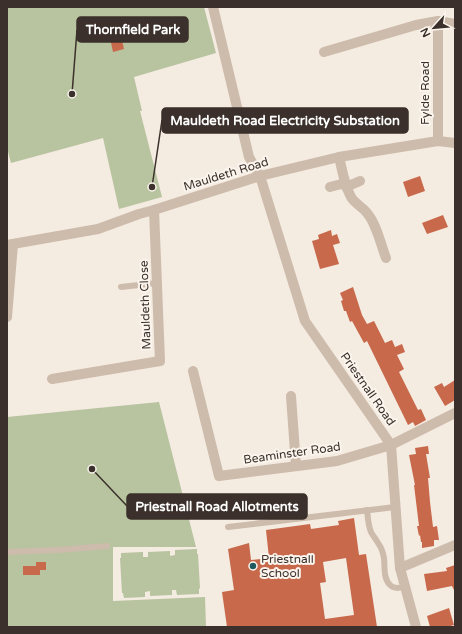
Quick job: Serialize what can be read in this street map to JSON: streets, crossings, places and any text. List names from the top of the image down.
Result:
{
  "streets": {
    "street": [
      "Fylde Road",
      "Mauldeth Road",
      "Mauldeth Close",
      "Priestnall Road",
      "Beaminster Road"
    ]
  },
  "crossings": [
    ["Fylde Road", "Mauldeth Road"],
    ["Mauldeth Road", "Mauldeth Close"],
    ["Mauldeth Road", "Priestnall Road"],
    ["Priestnall Road", "Beaminster Road"]
  ],
  "places": [
    "Thornfield Park",
    "Mauldeth Road Electricity Substation",
    "Priestnall Road Allotments",
    "Priestnall School"
  ],
  "north": "bottom left"
}
